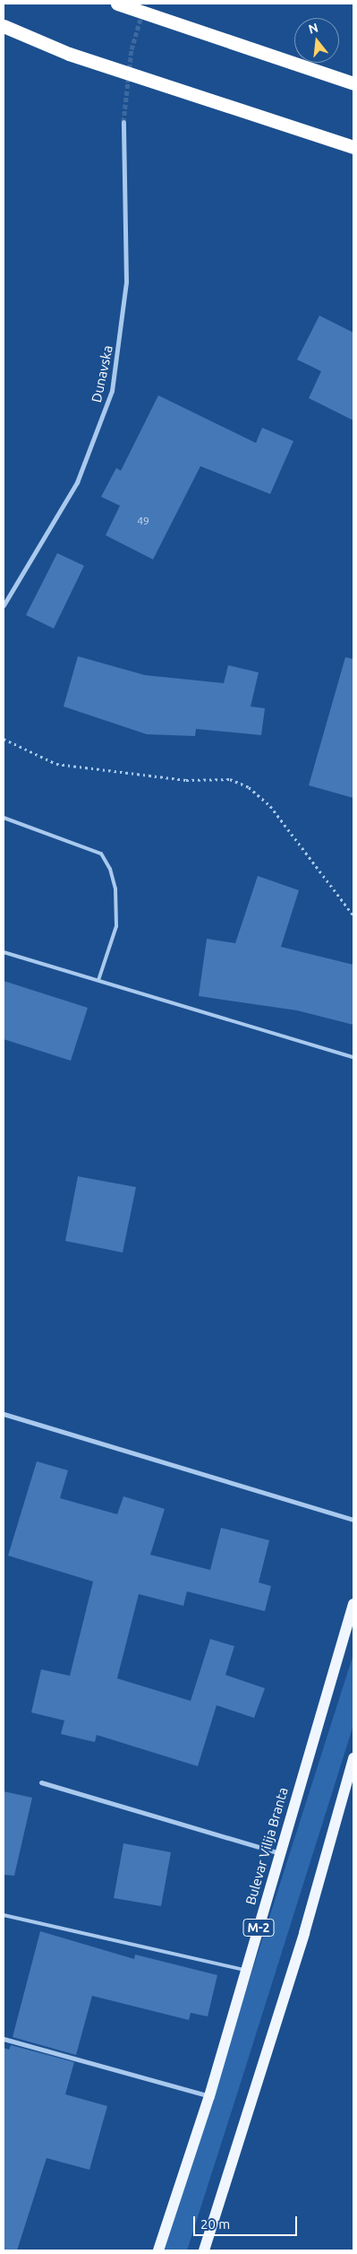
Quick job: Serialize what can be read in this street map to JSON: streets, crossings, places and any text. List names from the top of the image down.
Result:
{
  "streets": {
    "main road": ["Bulevar Vilija Branta", "M-2"],
    "street": ["Dunavska"]
  },
  "house_numbers": ["49"],
  "scale_bar": "20 m",
  "north": "top"
}
